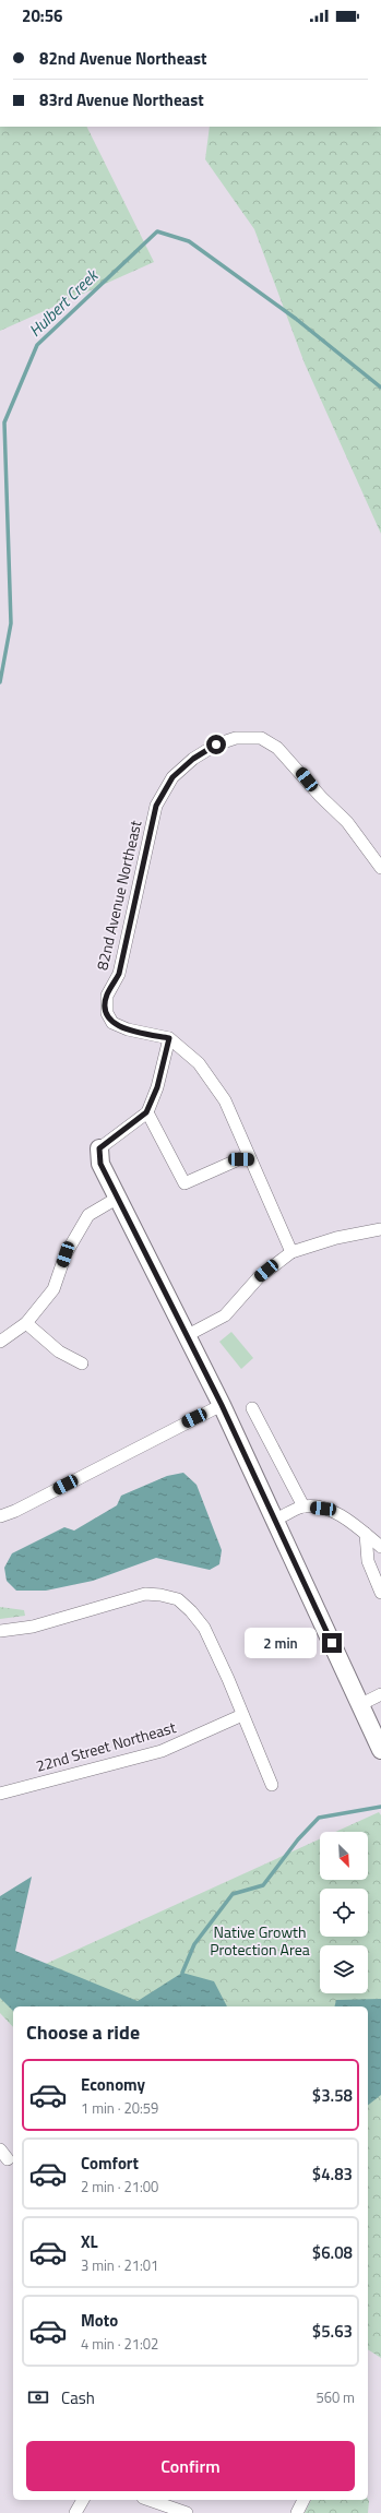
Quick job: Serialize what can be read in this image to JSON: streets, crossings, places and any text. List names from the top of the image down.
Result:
{
  "streets": {
    "street": ["82nd Avenue Northeast", "22nd Street Northeast"]
  },
  "water": ["Hulbert Creek"],
  "parks": ["Native Growth Protection Area"],
  "north": "bottom right",
  "page": {
    "status": "20:56",
    "banner": ["82nd Avenue Northeast", "83rd Avenue Northeast"],
    "bubble": "2 min",
    "heading": "Choose a ride",
    "list": [
      {
        "name": "Economy",
        "note": "1 min · 20:59",
        "value": "$3.58"
      },
      {
        "name": "Comfort",
        "note": "2 min · 21:00",
        "value": "$4.83"
      },
      {
        "name": "XL",
        "note": "3 min · 21:01",
        "value": "$6.08"
      },
      {
        "name": "Moto",
        "note": "4 min · 21:02",
        "value": "$5.63"
      }
    ],
    "pay": ["Cash", "560 m"],
    "buttons": "Confirm"
  }
}
